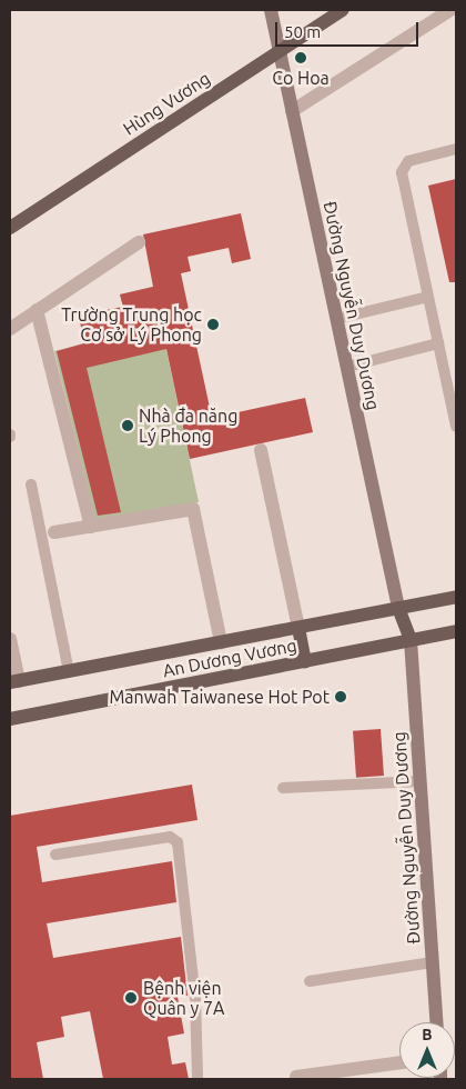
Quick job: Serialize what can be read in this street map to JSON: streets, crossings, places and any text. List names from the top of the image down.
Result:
{
  "streets": {
    "main road": ["Hùng Vương", "An Dương Vương"],
    "street": ["Đường Nguyễn Duy Dương"]
  },
  "crossings": [
    ["Hùng Vương", "Đường Nguyễn Duy Dương"],
    ["Đường Nguyễn Duy Dương", "An Dương Vương"]
  ],
  "places": [
    "Co Hoa",
    "Trường Trung học Cơ sở Lý Phong",
    "Nhà đa năng Lý Phong",
    "Manwah Taiwanese Hot Pot",
    "Bệnh viện Quân y 7A"
  ],
  "scale_bar": "50 m",
  "north": "top"
}
